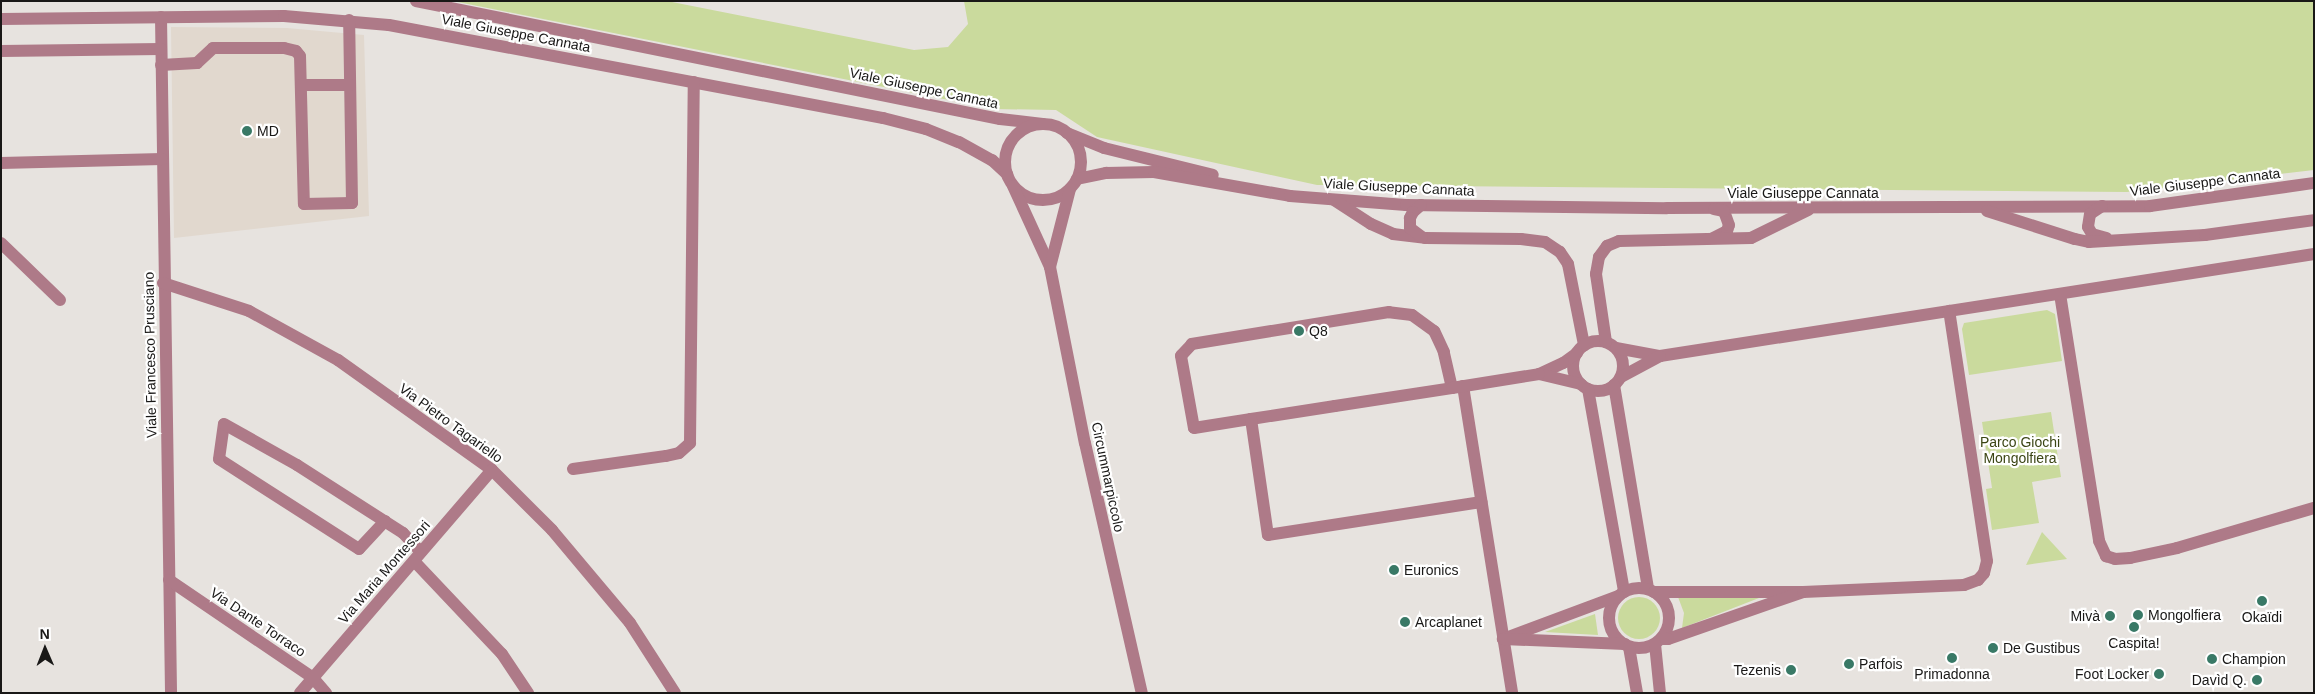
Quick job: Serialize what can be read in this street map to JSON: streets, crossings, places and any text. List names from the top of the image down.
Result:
{
  "streets": {
    "street": [
      "Viale Giuseppe Cannata",
      "Viale Francesco Prusciano",
      "Via Pietro Tagariello",
      "Circummarpiccolo",
      "Via Maria Montessori",
      "Via Dante Torraco"
    ]
  },
  "crossings": [
    ["Viale Giuseppe Cannata", "Viale Francesco Prusciano"],
    ["Viale Giuseppe Cannata", "Circummarpiccolo"],
    ["Viale Francesco Prusciano", "Via Pietro Tagariello"],
    ["Viale Francesco Prusciano", "Via Dante Torraco"],
    ["Via Pietro Tagariello", "Via Maria Montessori"],
    ["Via Maria Montessori", "Via Dante Torraco"]
  ],
  "parks": ["Parco Giochi Mongolfiera"],
  "places": [
    "MD",
    "Q8",
    "Euronics",
    "Okaïdi",
    "Mongolfiera",
    "Mivà",
    "Arcaplanet",
    "Caspita!",
    "De Gustibus",
    "Primadonna",
    "Champion",
    "Parfois",
    "Tezenis",
    "Foot Locker",
    "Davìd Q."
  ],
  "north": "top"
}
